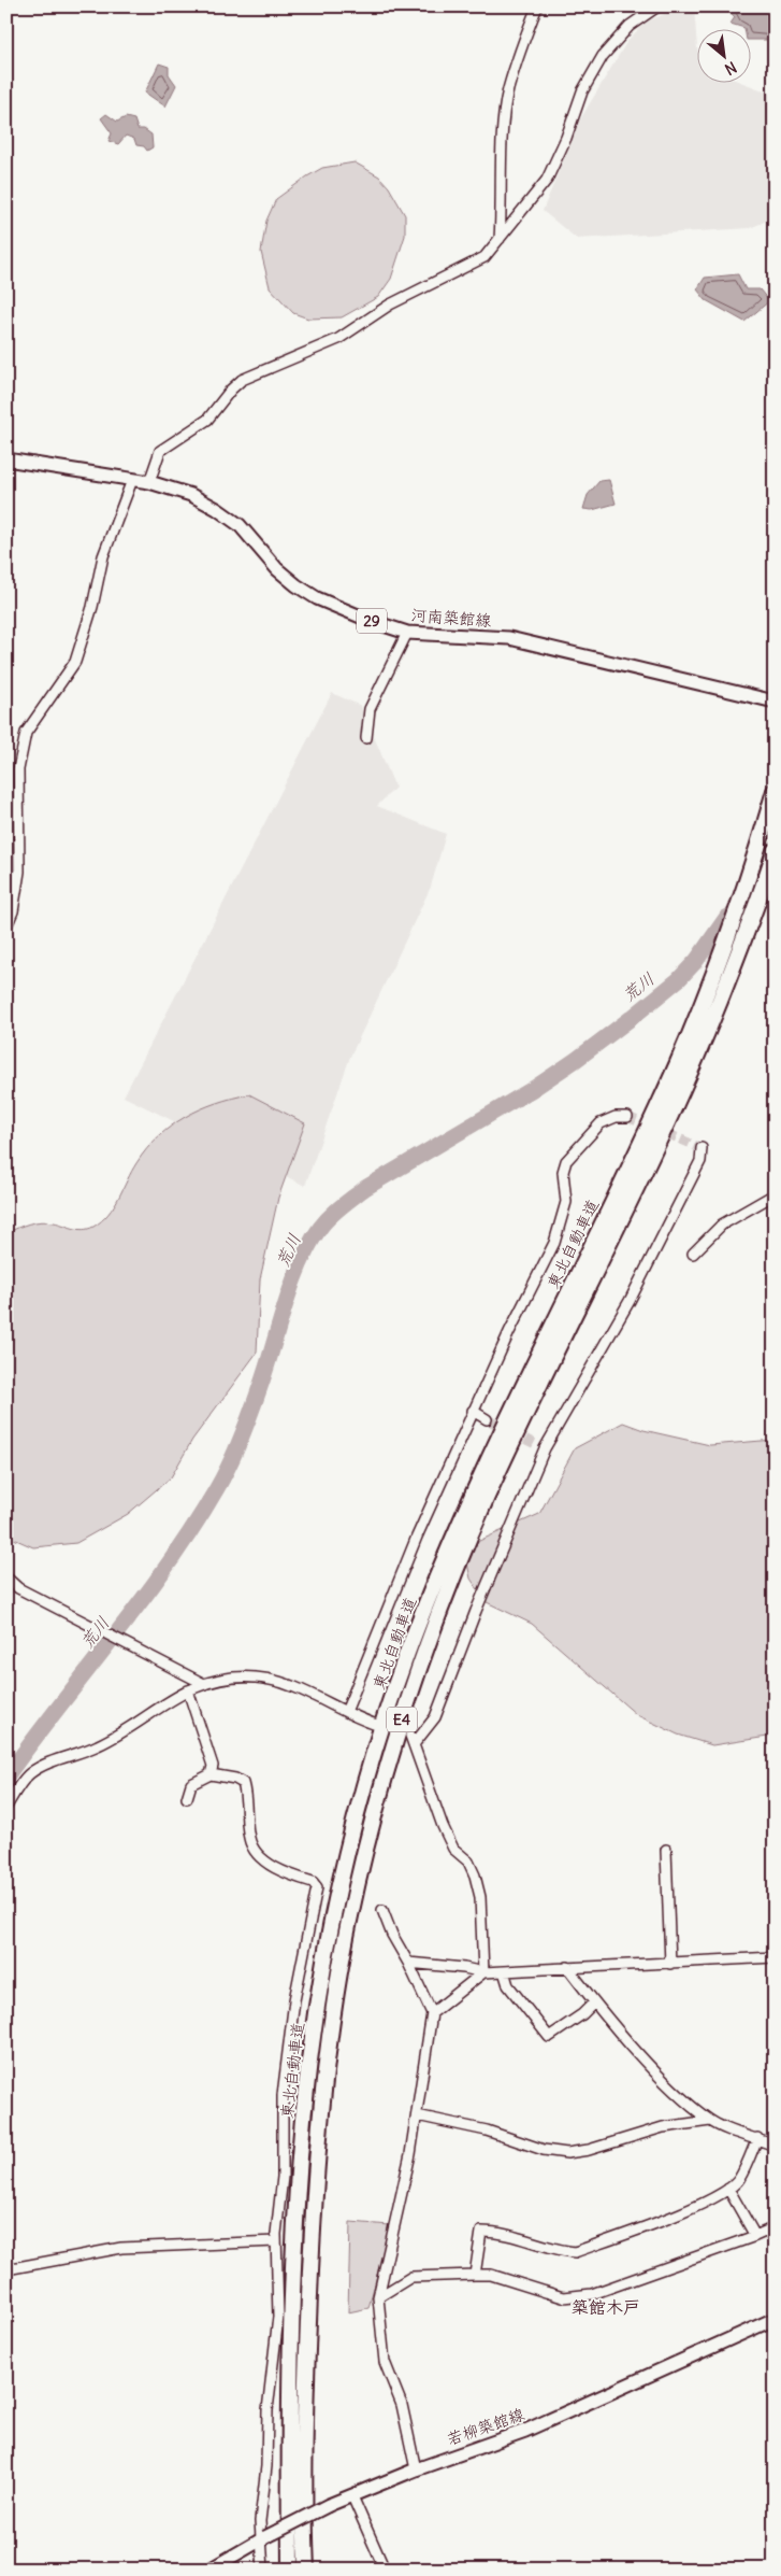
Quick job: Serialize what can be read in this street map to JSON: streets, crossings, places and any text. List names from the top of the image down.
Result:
{
  "streets": {
    "highway": ["東北自動車道", "E4"],
    "main road": ["河南築館線", "29", "若柳築館線"]
  },
  "districts": ["築館木戸"],
  "water": ["荒川"],
  "north": "bottom right"
}
